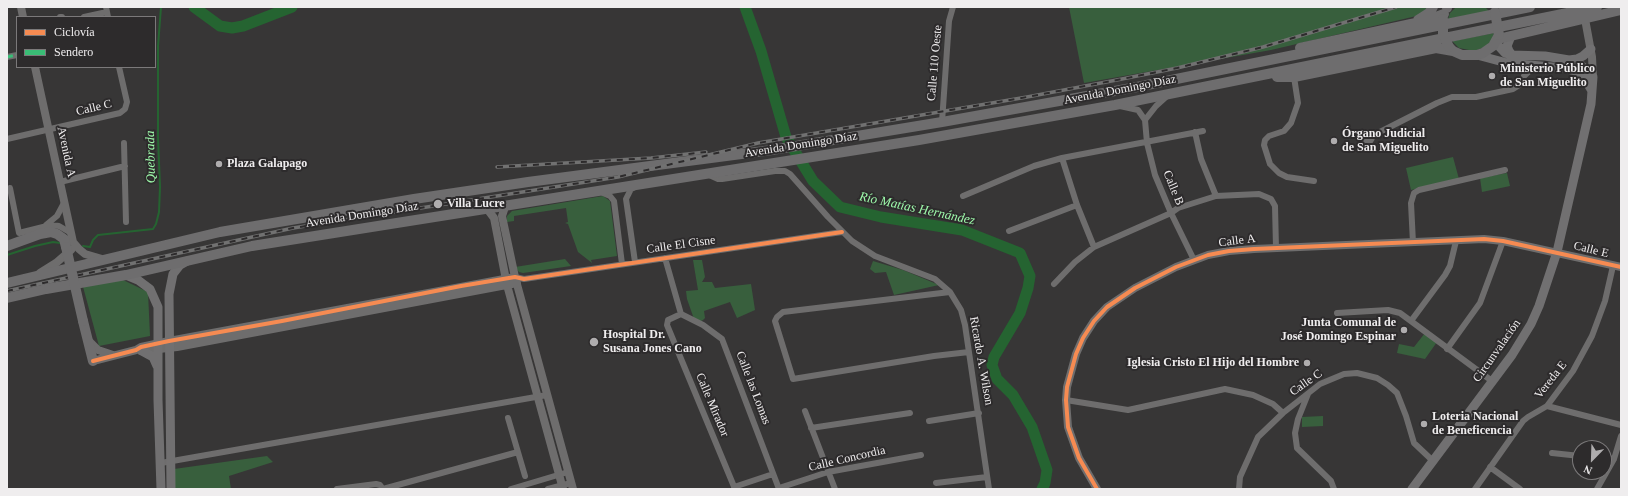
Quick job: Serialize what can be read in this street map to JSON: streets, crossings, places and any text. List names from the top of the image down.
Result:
{
  "streets": {
    "main road": ["Avenida Domingo Díaz", "Circunvalación"],
    "street": [
      "Calle 110 Oeste",
      "Calle C",
      "Avenida A",
      "Calle B",
      "Calle A",
      "Calle El Cisne",
      "Calle E",
      "Ricardo A. Wilson",
      "Vereda E",
      "Calle las Lomas",
      "Calle Mirador",
      "Calle Concordia"
    ]
  },
  "crossings": [
    ["Calle 110 Oeste", "Avenida Domingo Díaz"],
    ["Avenida Domingo Díaz", "Ricardo A. Wilson"],
    ["Calle C", "Avenida A"],
    ["Calle C", "Circunvalación"],
    ["Calle B", "Calle A"],
    ["Calle A", "Calle E"],
    ["Calle A", "Circunvalación"],
    ["Calle El Cisne", "Ricardo A. Wilson"],
    ["Calle E", "Circunvalación"],
    ["Calle E", "Vereda E"],
    ["Calle las Lomas", "Calle Mirador"],
    ["Calle las Lomas", "Calle Concordia"]
  ],
  "water": ["Quebrada", "Río Matías Hernández"],
  "places": [
    "Ministerio Público de San Miguelito",
    "Órgano Judicial de San Miguelito",
    "Plaza Galapago",
    "Villa Lucre",
    "Junta Comunal de José Domingo Espinar",
    "Hospital Dr. Susana Jones Cano",
    "Iglesia Cristo El Hijo del Hombre",
    "Loteria Nacional de Beneficencia"
  ],
  "legend": ["Ciclovía", "Sendero"],
  "north": "bottom left"
}
